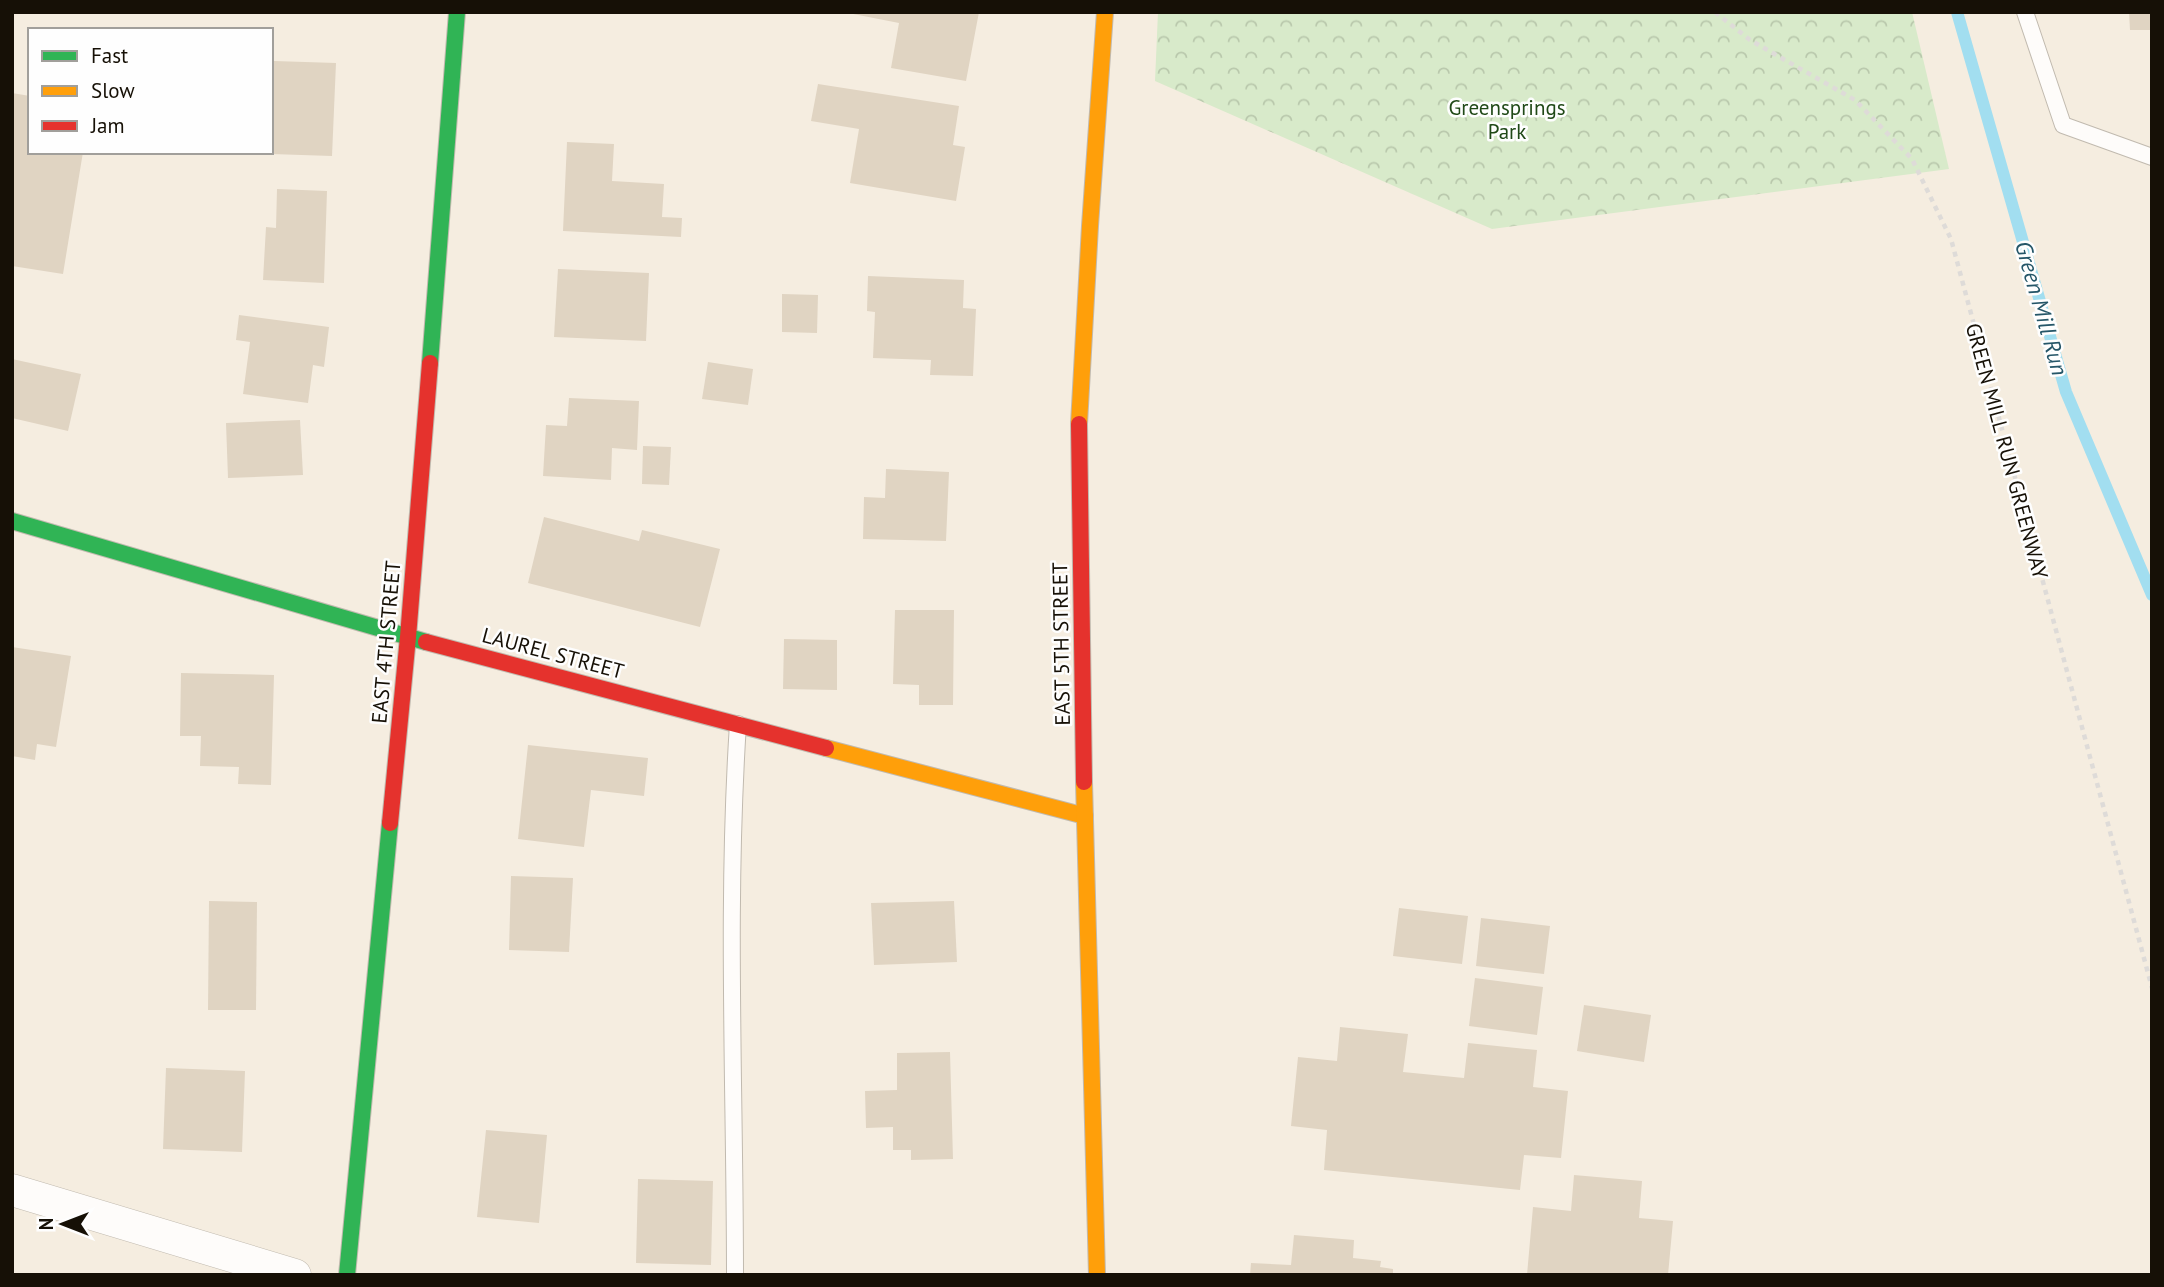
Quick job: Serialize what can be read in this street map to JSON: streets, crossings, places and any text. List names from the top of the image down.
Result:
{
  "streets": {
    "street": ["EAST 4TH STREET", "EAST 5TH STREET", "LAUREL STREET"],
    "path": ["GREEN MILL RUN GREENWAY"]
  },
  "crossings": [
    ["EAST 4TH STREET", "LAUREL STREET"],
    ["EAST 5TH STREET", "LAUREL STREET"]
  ],
  "water": ["Green Mill Run"],
  "parks": ["Greensprings Park"],
  "legend": ["Fast", "Slow", "Jam"],
  "north": "left"
}
